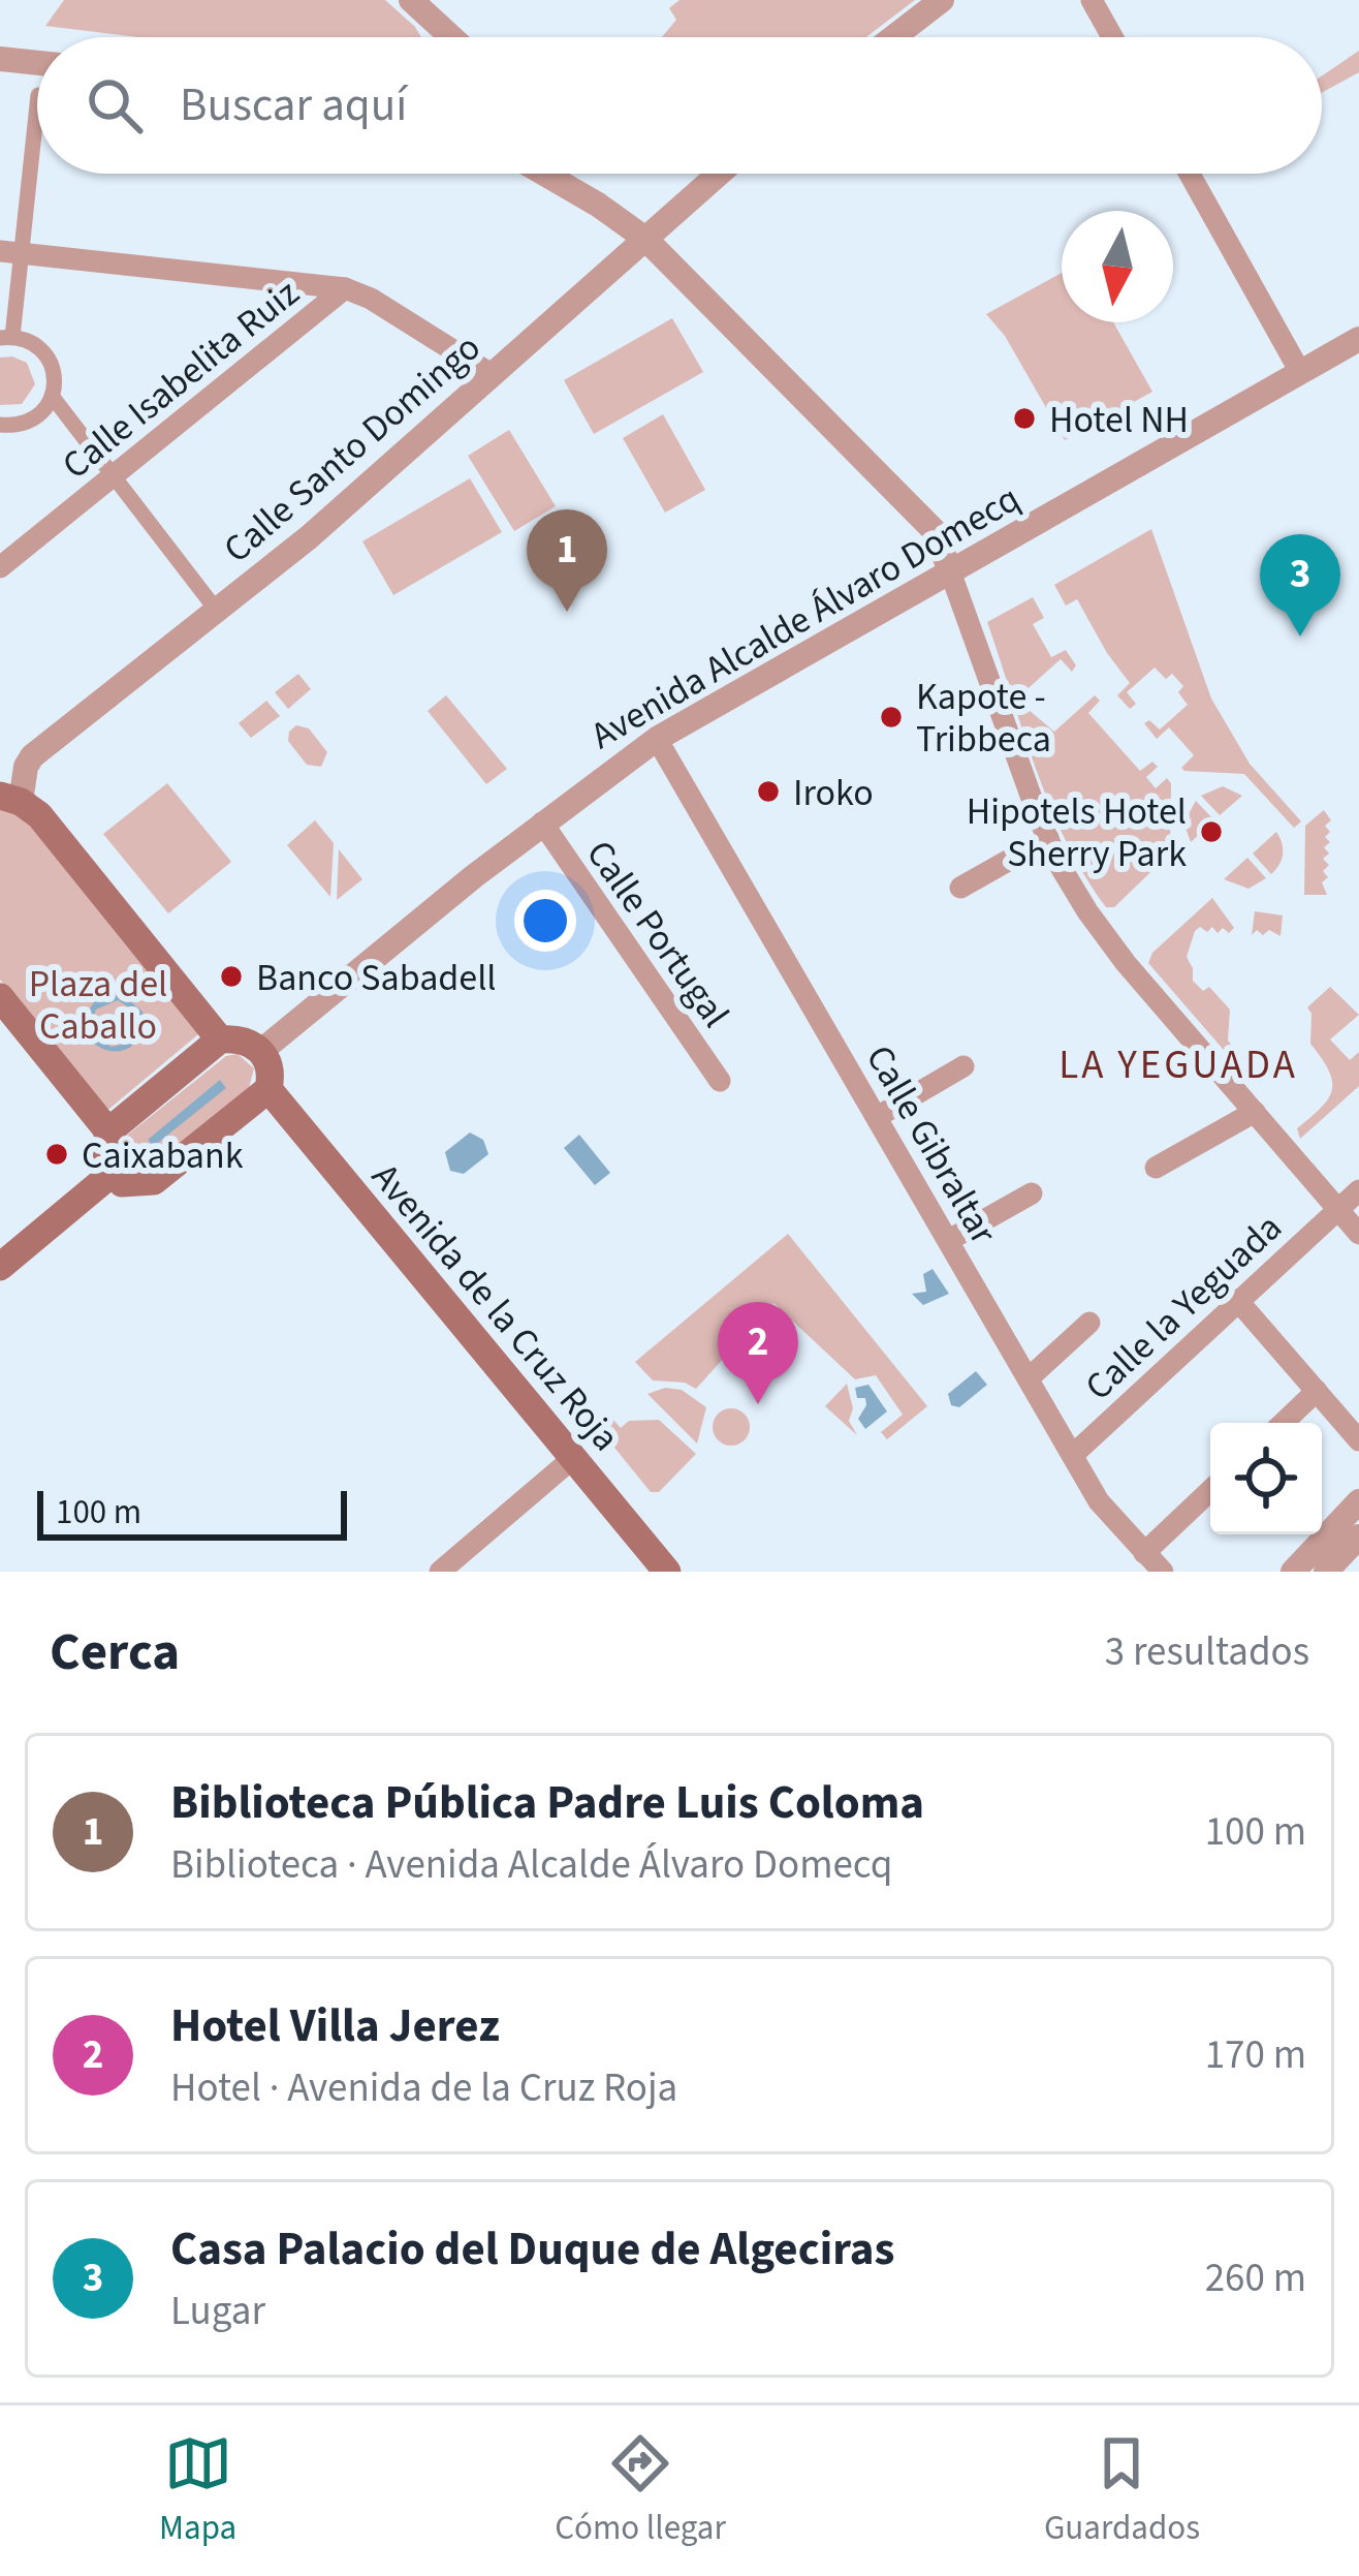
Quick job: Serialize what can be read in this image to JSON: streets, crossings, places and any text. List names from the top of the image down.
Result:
{
  "streets": {
    "main road": ["Avenida de la Cruz Roja"],
    "street": [
      "Calle Isabelita Ruiz",
      "Calle Santo Domingo",
      "Avenida Alcalde Álvaro Domecq",
      "Calle Portugal",
      "Calle Gibraltar",
      "Calle la Yeguada"
    ]
  },
  "crossings": [
    ["Avenida Alcalde Álvaro Domecq", "Calle Portugal"],
    ["Avenida Alcalde Álvaro Domecq", "Calle Gibraltar"],
    ["Calle Gibraltar", "Calle la Yeguada"]
  ],
  "districts": ["LA YEGUADA"],
  "parks": ["Plaza del Caballo"],
  "places": [
    "Hotel NH",
    "Kapote - Tribbeca",
    "Iroko",
    "Hipotels Hotel Sherry Park",
    "Banco Sabadell",
    "Caixabank"
  ],
  "scale_bar": "100 m",
  "north": "bottom",
  "page": {
    "search": "Buscar aquí",
    "pins": ["1", "3", "2"],
    "scale": "100 m",
    "heading": ["Cerca", "3 resultados"],
    "list": [
      {
        "mark": "1",
        "name": "Biblioteca Pública Padre Luis Coloma",
        "note": "Biblioteca · Avenida Alcalde Álvaro Domecq",
        "value": "100 m"
      },
      {
        "mark": "2",
        "name": "Hotel Villa Jerez",
        "note": "Hotel · Avenida de la Cruz Roja",
        "value": "170 m"
      },
      {
        "mark": "3",
        "name": "Casa Palacio del Duque de Algeciras",
        "note": "Lugar",
        "value": "260 m"
      }
    ],
    "nav": ["Mapa", "Cómo llegar", "Guardados"]
  }
}
